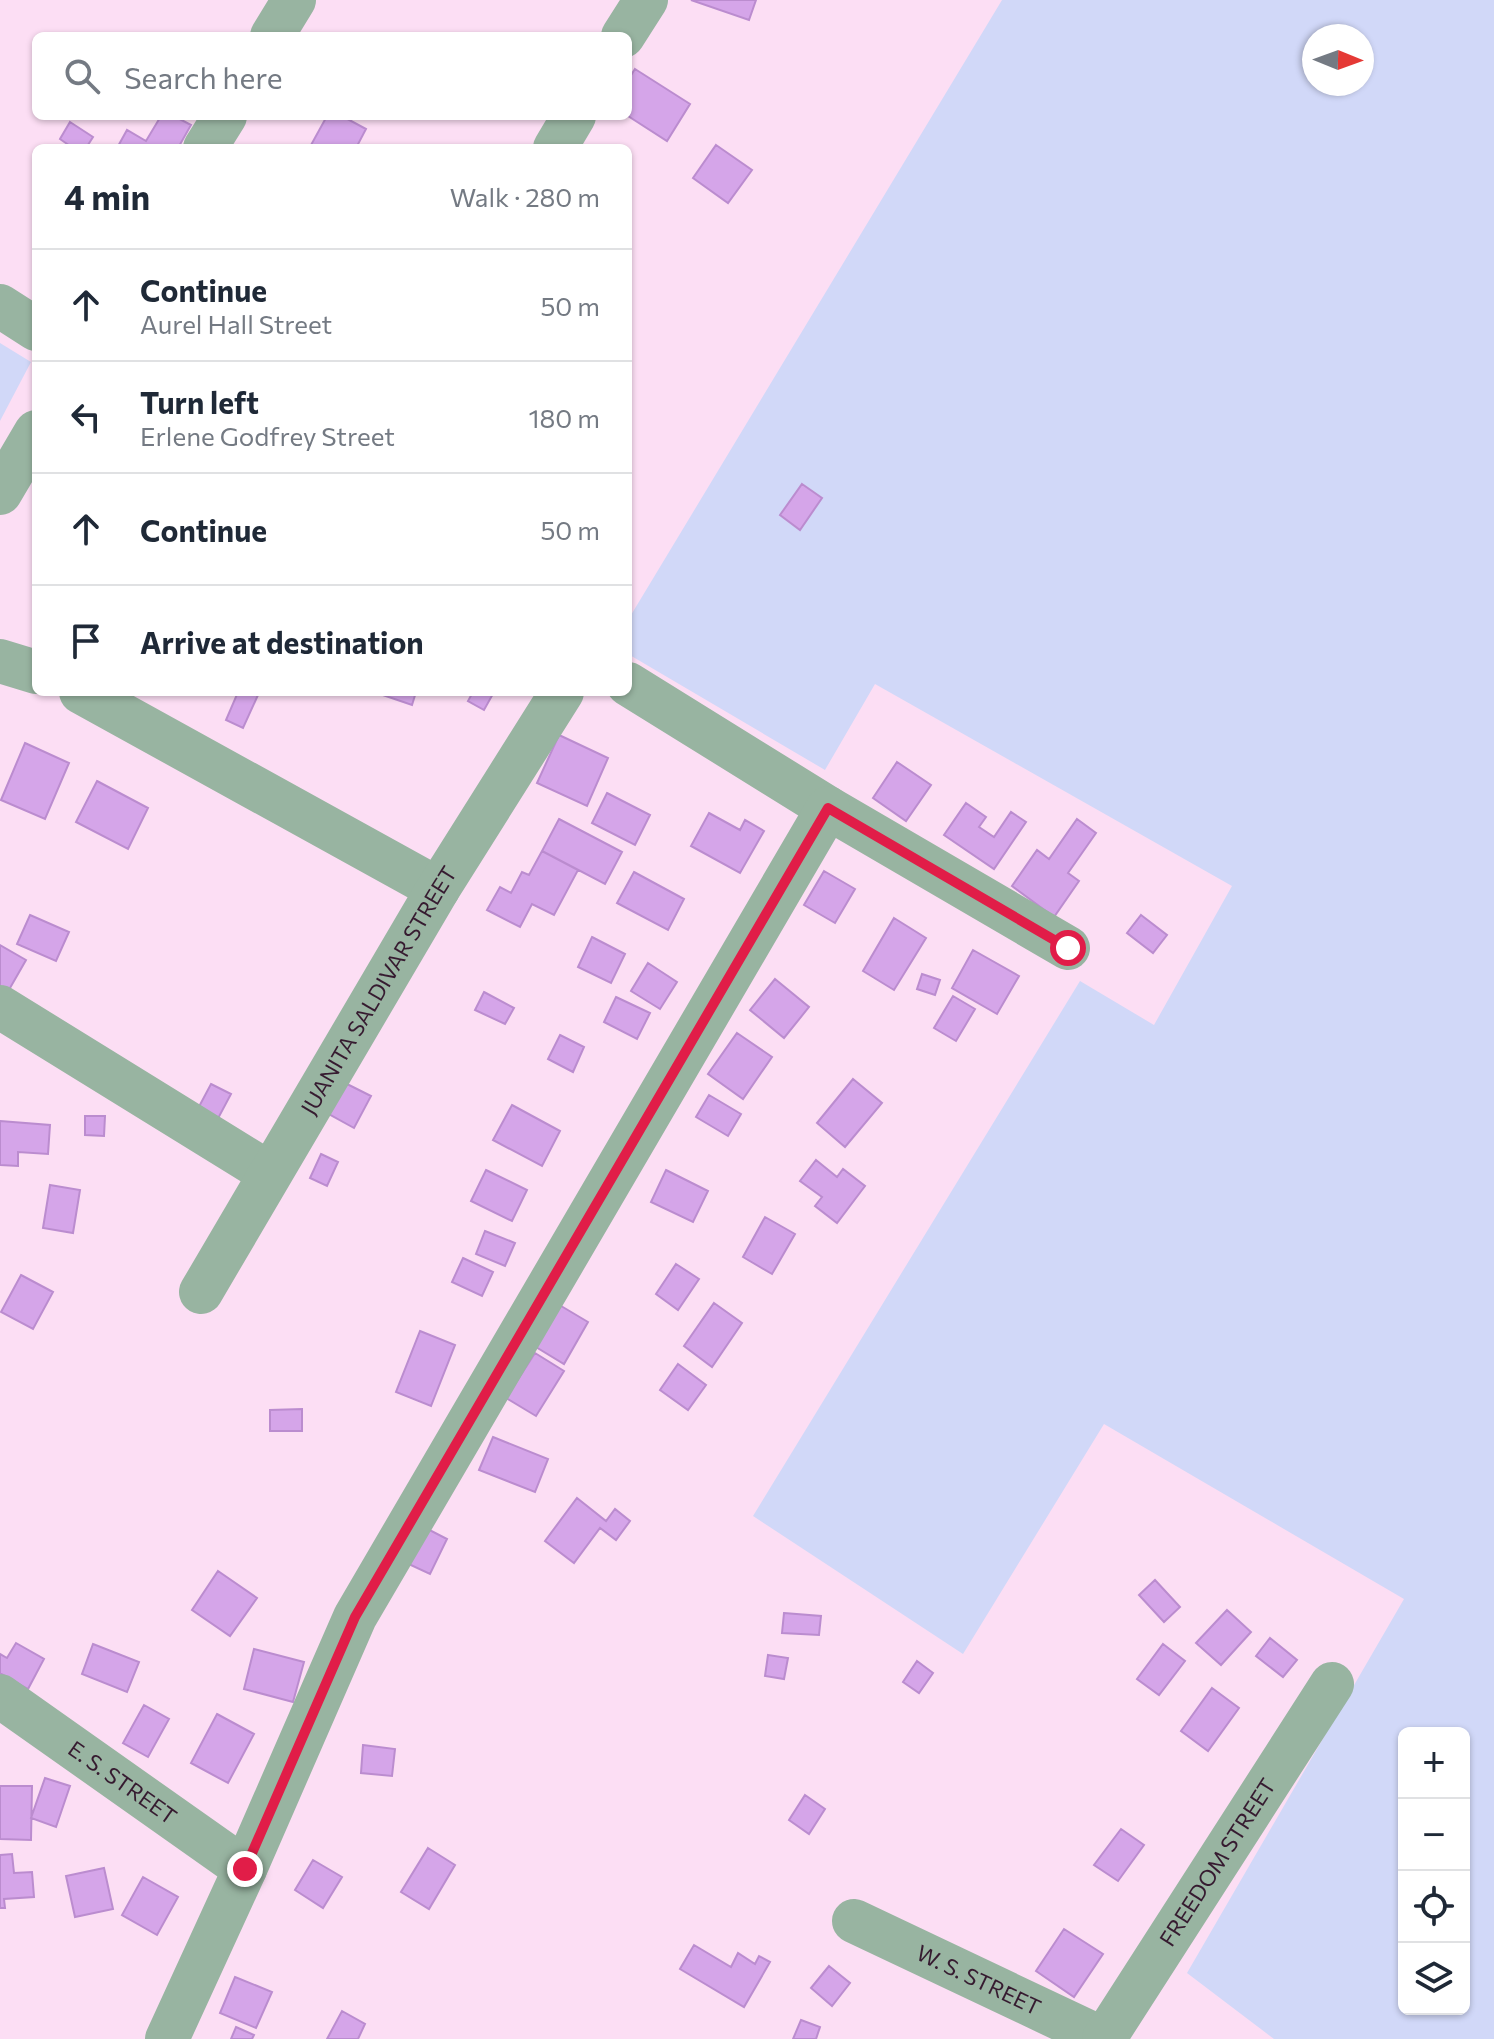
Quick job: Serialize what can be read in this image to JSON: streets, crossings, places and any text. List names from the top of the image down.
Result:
{
  "streets": {
    "street": [
      "JUANITA SALDIVAR STREET",
      "E. S. STREET",
      "FREEDOM STREET",
      "W. S. STREET"
    ]
  },
  "crossings": [
    ["FREEDOM STREET", "W. S. STREET"]
  ],
  "north": "right",
  "page": {
    "search": "Search here",
    "heading": ["4 min", "Walk · 280 m"],
    "list": [
      ["Continue", "Aurel Hall Street", "50 m"],
      ["Turn left", "Erlene Godfrey Street", "180 m"],
      ["Continue", "50 m"],
      "Arrive at destination"
    ],
    "map_buttons": ["+", "−"]
  }
}
